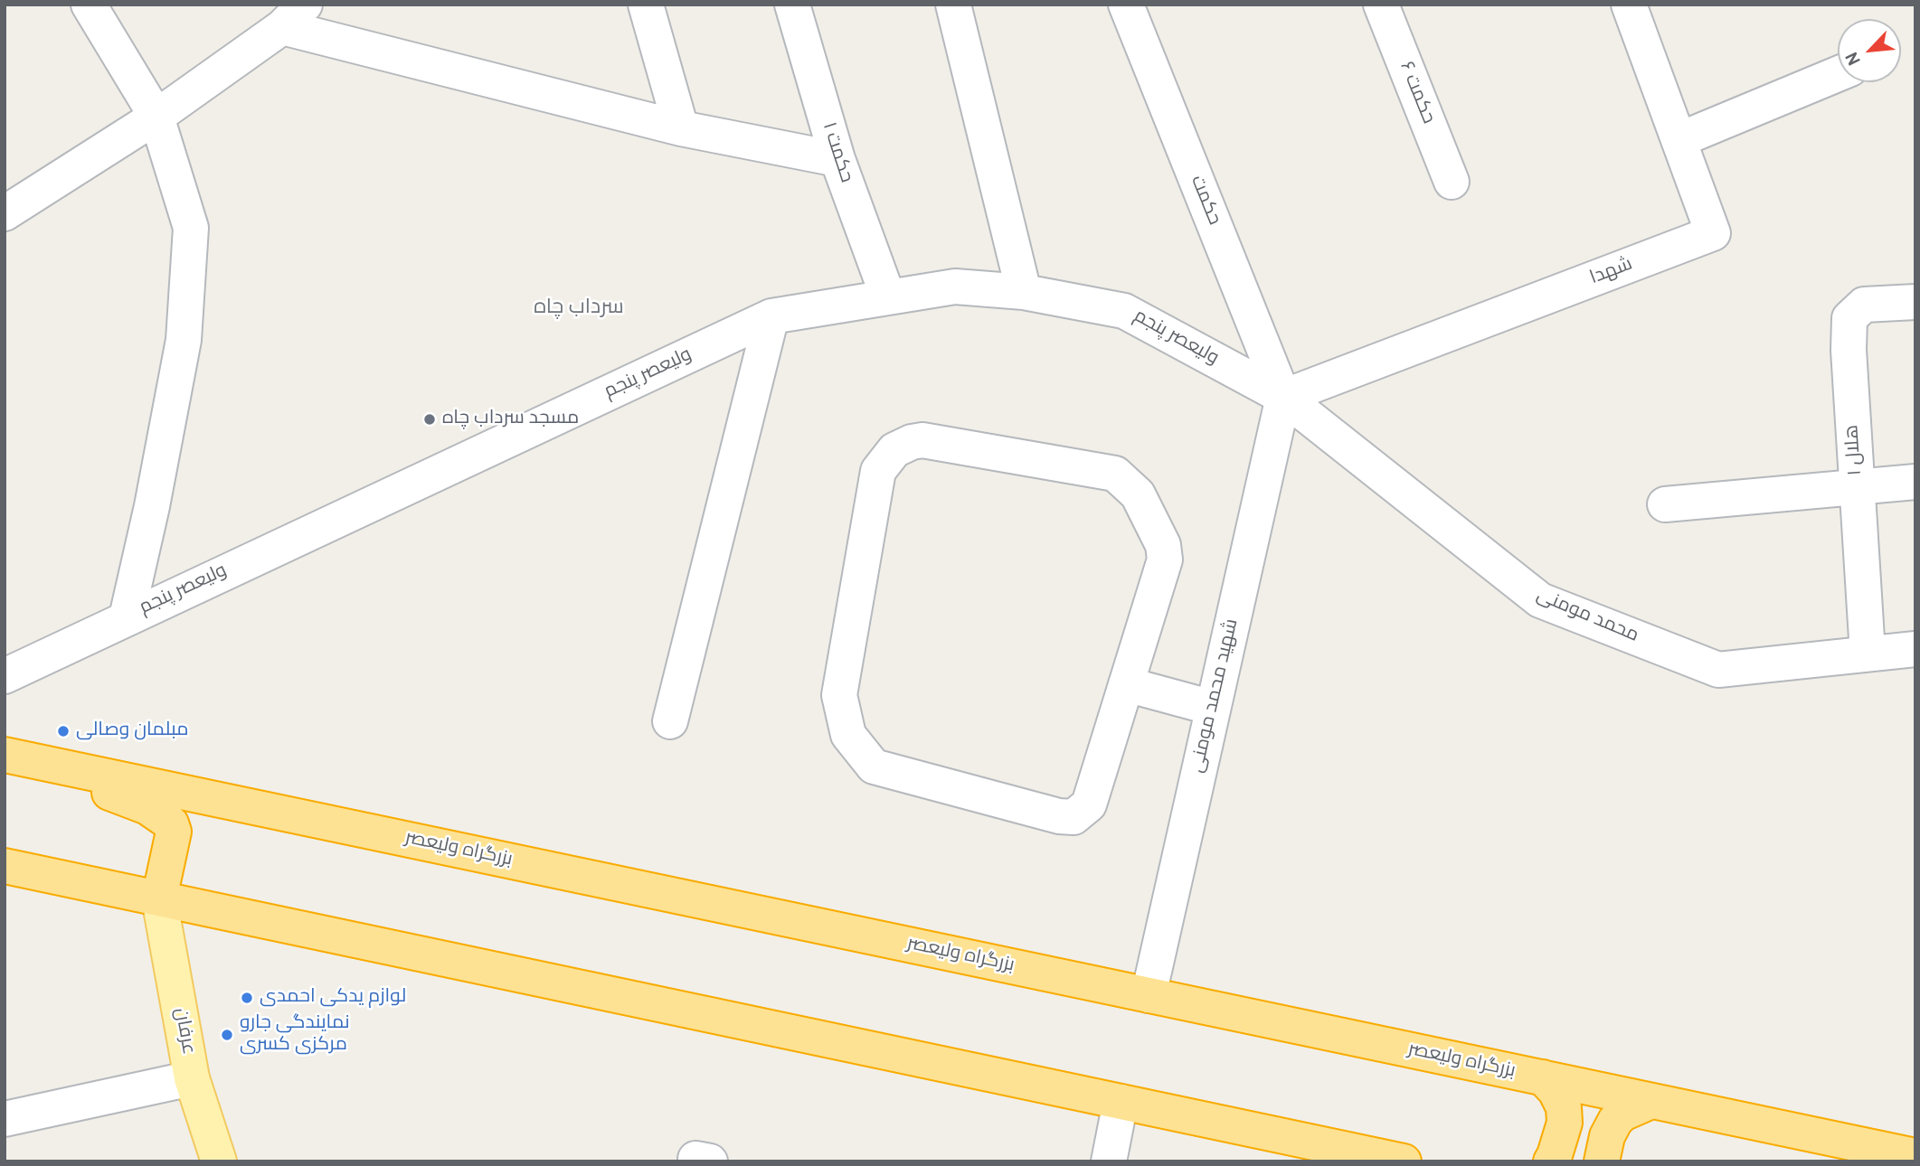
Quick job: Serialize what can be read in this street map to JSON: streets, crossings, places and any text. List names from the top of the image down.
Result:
{
  "streets": {
    "highway": ["بزرگراه ولیعصر"],
    "main road": ["عرفان"],
    "street": [
      "حکمت ۶",
      "حکمت ۱",
      "حکمت",
      "شهدا",
      "ولیعصر پنجم",
      "هلال ۱",
      "محمد مومنی",
      "شهید محمد مومنی"
    ]
  },
  "crossings": [
    ["حکمت ۱", "ولیعصر پنجم"],
    ["حکمت", "شهدا"],
    ["حکمت", "ولیعصر پنجم"],
    ["حکمت", "محمد مومنی"],
    ["حکمت", "شهید محمد مومنی"],
    ["شهدا", "ولیعصر پنجم"],
    ["شهدا", "محمد مومنی"],
    ["شهدا", "شهید محمد مومنی"],
    ["ولیعصر پنجم", "محمد مومنی"],
    ["ولیعصر پنجم", "شهید محمد مومنی"],
    ["هلال ۱", "محمد مومنی"],
    ["محمد مومنی", "شهید محمد مومنی"],
    ["شهید محمد مومنی", "بزرگراه ولیعصر"]
  ],
  "districts": ["سرداب چاه"],
  "places": [
    "مسجد سرداب چاه",
    "مبلمان وصالی",
    "لوازم یدکی احمدی",
    "نمایندگی جارو مرکزی کسری"
  ],
  "north": "bottom left"
}
